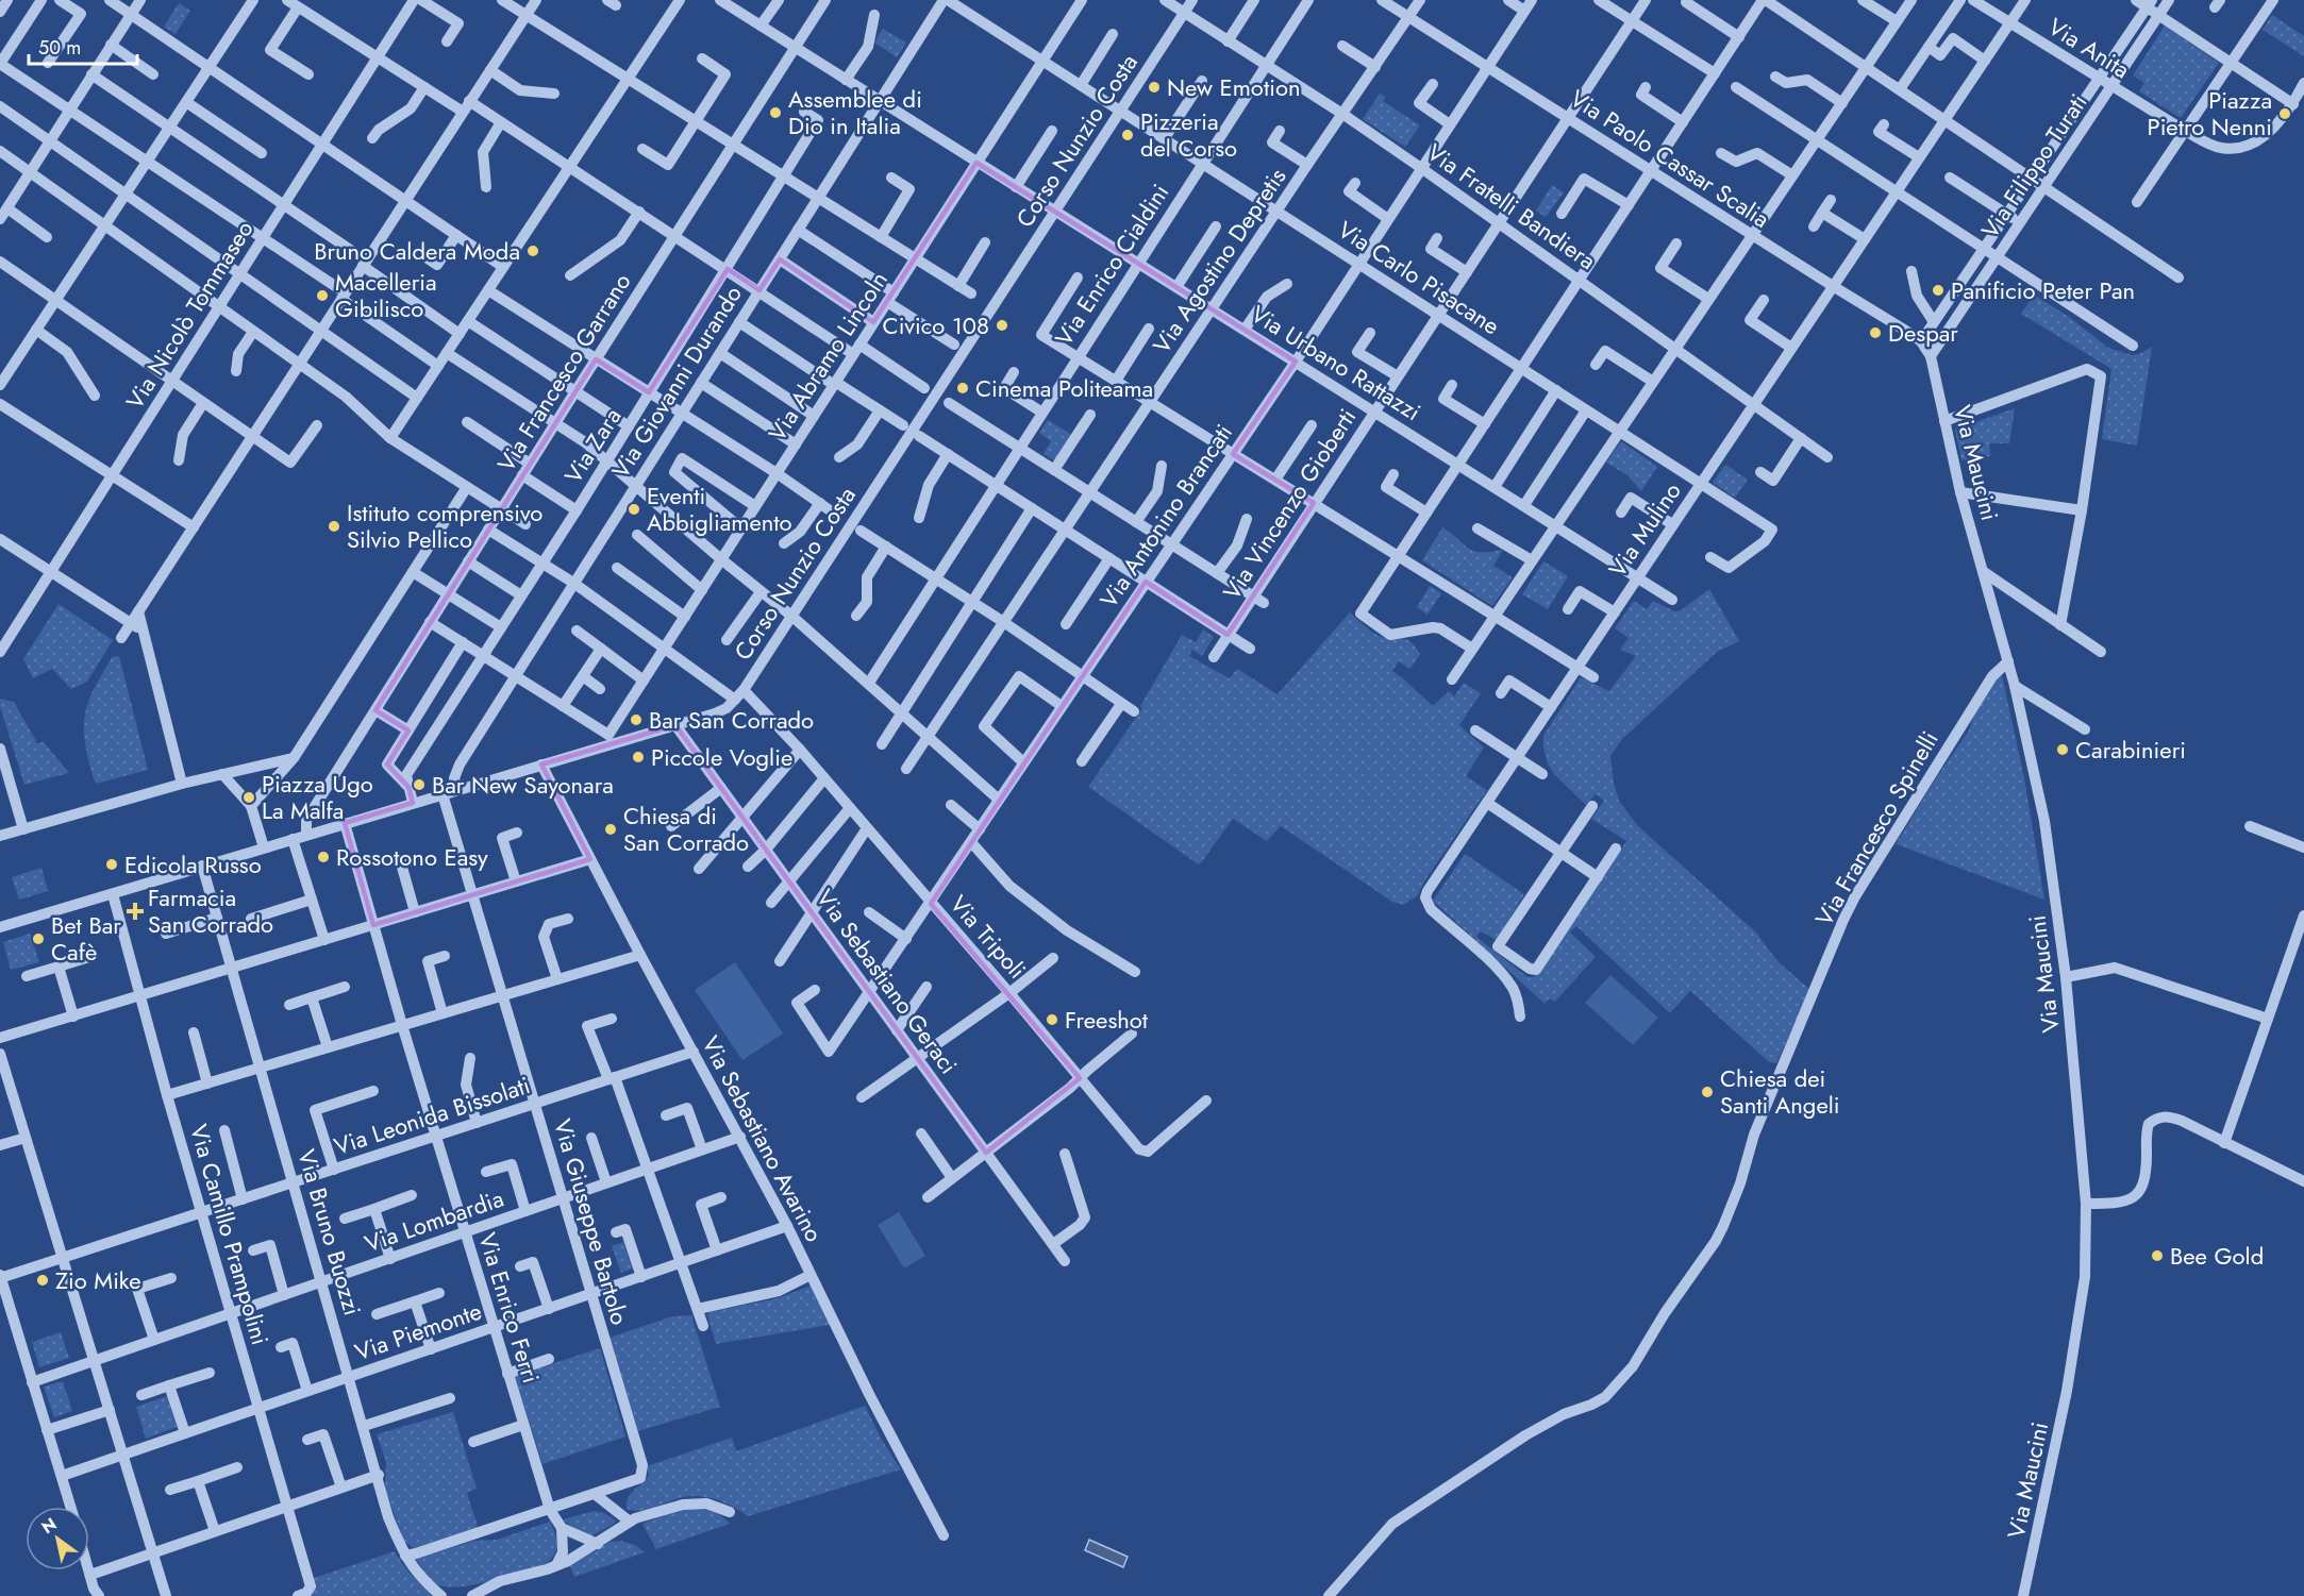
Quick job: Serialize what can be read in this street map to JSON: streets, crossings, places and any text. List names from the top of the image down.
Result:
{
  "streets": {
    "street": [
      "Via Anita",
      "Corso Nunzio Costa",
      "Via Paolo Cassar Scalia",
      "Via Filippo Turati",
      "Via Fratelli Bandiera",
      "Via Agostino Depretis",
      "Via Enrico Cialdini",
      "Via Carlo Pisacane",
      "Via Nicolò Tommaseo",
      "Via Abramo Lincoln",
      "Via Urbano Rattazzi",
      "Via Francesco Garrano",
      "Via Giovanni Durando",
      "Via Zara",
      "Via Maucini",
      "Via Vincenzo Gioberti",
      "Via Antonino Brancati",
      "Via Mulino",
      "Via Francesco Spinelli",
      "Via Tripoli",
      "Via Sebastiano Geraci",
      "Via Leonida Bissolati",
      "Via Sebastiano Avarino",
      "Via Lombardia",
      "Via Giuseppe Bartolo",
      "Via Bruno Buozzi",
      "Via Camillo Prampolini",
      "Via Enrico Ferri",
      "Via Piemonte"
    ]
  },
  "crossings": [
    ["Via Anita", "Via Filippo Turati"],
    ["Via Anita", "Via Mulino"],
    ["Corso Nunzio Costa", "Via Fratelli Bandiera"],
    ["Corso Nunzio Costa", "Via Carlo Pisacane"],
    ["Corso Nunzio Costa", "Via Abramo Lincoln"],
    ["Corso Nunzio Costa", "Via Urbano Rattazzi"],
    ["Corso Nunzio Costa", "Via Francesco Garrano"],
    ["Corso Nunzio Costa", "Via Giovanni Durando"],
    ["Corso Nunzio Costa", "Via Tripoli"],
    ["Corso Nunzio Costa", "Via Sebastiano Geraci"],
    ["Corso Nunzio Costa", "Via Sebastiano Avarino"],
    ["Corso Nunzio Costa", "Via Giuseppe Bartolo"],
    ["Corso Nunzio Costa", "Via Bruno Buozzi"],
    ["Corso Nunzio Costa", "Via Camillo Prampolini"],
    ["Corso Nunzio Costa", "Via Enrico Ferri"],
    ["Via Paolo Cassar Scalia", "Via Filippo Turati"],
    ["Via Paolo Cassar Scalia", "Via Agostino Depretis"],
    ["Via Paolo Cassar Scalia", "Via Maucini"],
    ["Via Paolo Cassar Scalia", "Via Vincenzo Gioberti"],
    ["Via Paolo Cassar Scalia", "Via Antonino Brancati"],
    ["Via Paolo Cassar Scalia", "Via Mulino"],
    ["Via Filippo Turati", "Via Maucini"],
    ["Via Fratelli Bandiera", "Via Agostino Depretis"],
    ["Via Fratelli Bandiera", "Via Enrico Cialdini"],
    ["Via Fratelli Bandiera", "Via Vincenzo Gioberti"],
    ["Via Fratelli Bandiera", "Via Antonino Brancati"],
    ["Via Fratelli Bandiera", "Via Mulino"],
    ["Via Agostino Depretis", "Via Carlo Pisacane"],
    ["Via Agostino Depretis", "Via Urbano Rattazzi"],
    ["Via Enrico Cialdini", "Via Carlo Pisacane"],
    ["Via Enrico Cialdini", "Via Urbano Rattazzi"],
    ["Via Carlo Pisacane", "Via Abramo Lincoln"],
    ["Via Carlo Pisacane", "Via Giovanni Durando"],
    ["Via Carlo Pisacane", "Via Vincenzo Gioberti"],
    ["Via Carlo Pisacane", "Via Antonino Brancati"],
    ["Via Carlo Pisacane", "Via Mulino"],
    ["Via Abramo Lincoln", "Via Urbano Rattazzi"],
    ["Via Urbano Rattazzi", "Via Francesco Garrano"],
    ["Via Urbano Rattazzi", "Via Giovanni Durando"],
    ["Via Urbano Rattazzi", "Via Vincenzo Gioberti"],
    ["Via Urbano Rattazzi", "Via Antonino Brancati"],
    ["Via Urbano Rattazzi", "Via Mulino"],
    ["Via Maucini", "Via Francesco Spinelli"],
    ["Via Antonino Brancati", "Via Tripoli"],
    ["Via Antonino Brancati", "Via Sebastiano Geraci"],
    ["Via Leonida Bissolati", "Via Sebastiano Avarino"],
    ["Via Leonida Bissolati", "Via Giuseppe Bartolo"],
    ["Via Leonida Bissolati", "Via Bruno Buozzi"],
    ["Via Leonida Bissolati", "Via Camillo Prampolini"],
    ["Via Leonida Bissolati", "Via Enrico Ferri"],
    ["Via Sebastiano Avarino", "Via Lombardia"],
    ["Via Sebastiano Avarino", "Via Piemonte"],
    ["Via Lombardia", "Via Giuseppe Bartolo"],
    ["Via Lombardia", "Via Bruno Buozzi"],
    ["Via Lombardia", "Via Camillo Prampolini"],
    ["Via Lombardia", "Via Enrico Ferri"],
    ["Via Giuseppe Bartolo", "Via Piemonte"],
    ["Via Bruno Buozzi", "Via Piemonte"],
    ["Via Camillo Prampolini", "Via Piemonte"],
    ["Via Enrico Ferri", "Via Piemonte"]
  ],
  "places": {
    "other": [
      "New Emotion",
      "Assemblee di Dio in Italia",
      "Piazza Pietro Nenni",
      "Pizzeria del Corso",
      "Bruno Caldera Moda",
      "Panificio Peter Pan",
      "Macelleria Gibilisco",
      "Civico 108",
      "Despar",
      "Cinema Politeama",
      "Eventi Abbigliamento",
      "Istituto comprensivo Silvio Pellico",
      "Bar San Corrado",
      "Carabinieri",
      "Piccole Voglie",
      "Bar New Sayonara",
      "Piazza Ugo La Malfa",
      "Chiesa di San Corrado",
      "Rossotono Easy",
      "Edicola Russo",
      "Bet Bar Cafè",
      "Freeshot",
      "Chiesa dei Santi Angeli",
      "Bee Gold",
      "Zio Mike"
    ],
    "health": ["Farmacia San Corrado"]
  },
  "scale_bar": "50 m",
  "north": "top left"
}
